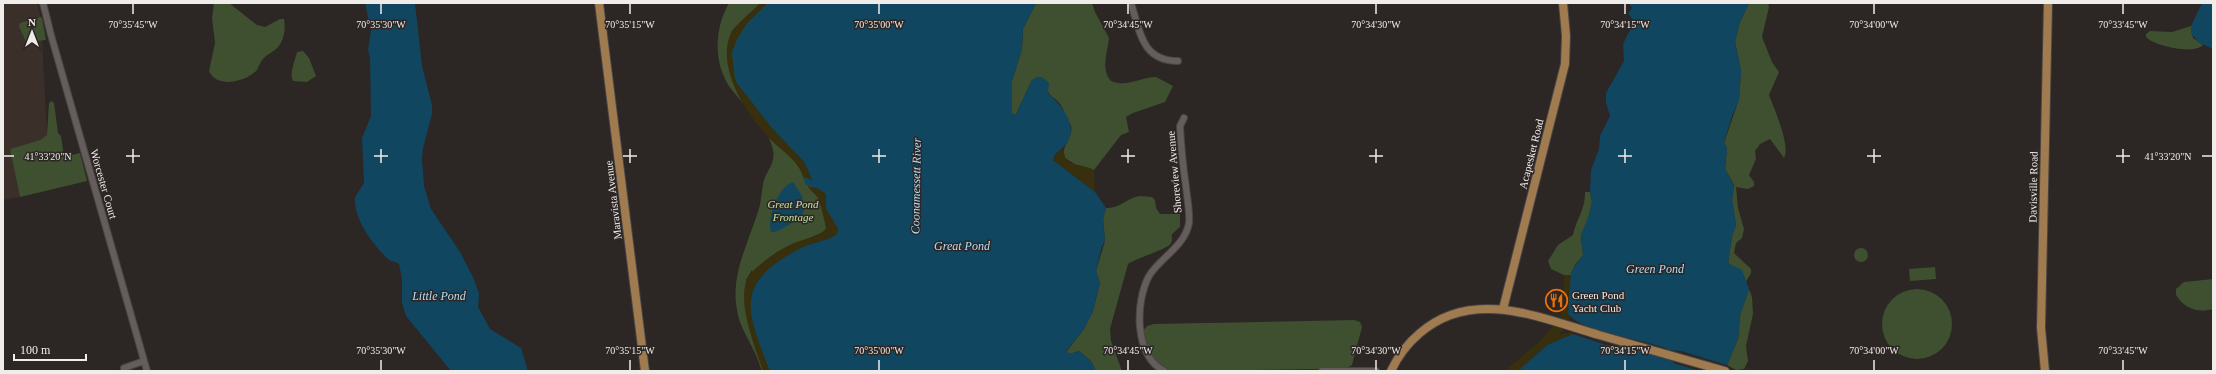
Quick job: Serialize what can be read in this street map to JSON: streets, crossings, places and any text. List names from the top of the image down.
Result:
{
  "streets": {
    "main road": ["Acapesket Road", "Davisville Road", "Maravista Avenue"],
    "street": ["Shoreview Avenue", "Worcester Court"]
  },
  "water": [
    "Coonamessett River",
    "Great Pond",
    "Green Pond",
    "Little Pond"
  ],
  "parks": ["Great Pond Frontage"],
  "places": {
    "restaurant": ["Green Pond Yacht Club"]
  },
  "scale_bar": "100 m",
  "north": "top",
  "coordinates": [
    "70°35'45\"W",
    "70°35'30\"W",
    "70°35'15\"W",
    "70°35'00\"W",
    "70°34'45\"W",
    "70°34'30\"W",
    "70°34'15\"W",
    "70°34'00\"W",
    "70°33'45\"W",
    "41°33'20\"N"
  ]
}
